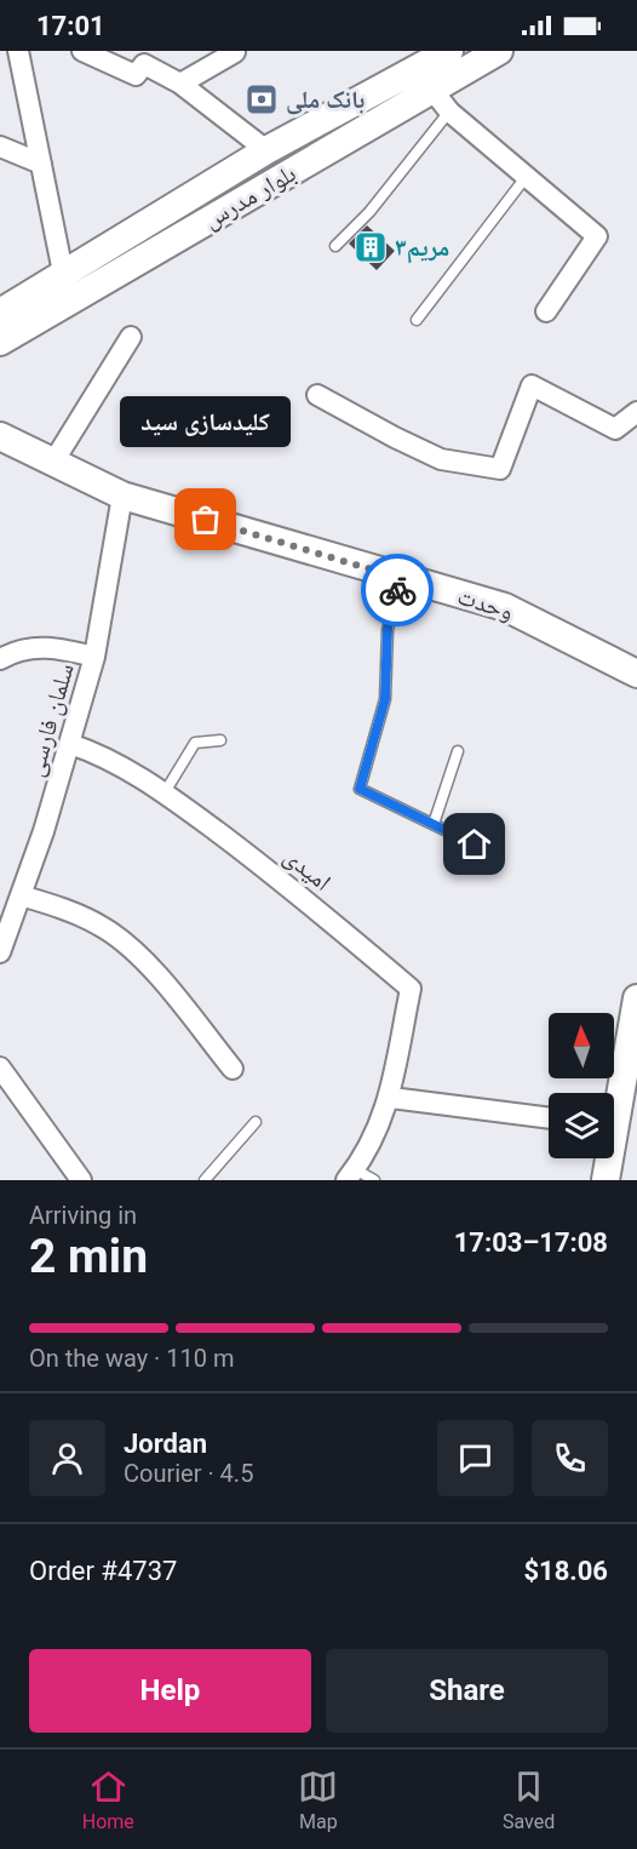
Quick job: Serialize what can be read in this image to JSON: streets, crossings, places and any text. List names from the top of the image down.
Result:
{
  "streets": {
    "main road": ["بلوار مدرس", "وحدت"],
    "street": ["سلمان فارسی", "امیدی"]
  },
  "crossings": [
    ["وحدت", "سلمان فارسی"],
    ["سلمان فارسی", "امیدی"]
  ],
  "places": {
    "bank": ["بانک ملی"],
    "building": ["مریم۳"],
    "other": ["کلیدسازی سید"]
  },
  "north": "top",
  "page": {
    "status": "17:01",
    "bubble": "کلیدسازی سید",
    "heading": ["2 min", "Arriving in", "17:03–17:08"],
    "panel": [
      "Jordan",
      "Courier · 4.5",
      "Order #4737",
      "$18.06"
    ],
    "bar": "On the way · 110 m",
    "buttons": ["Help", "Share"],
    "tabs": ["Home", "Map", "Saved"]
  }
}
